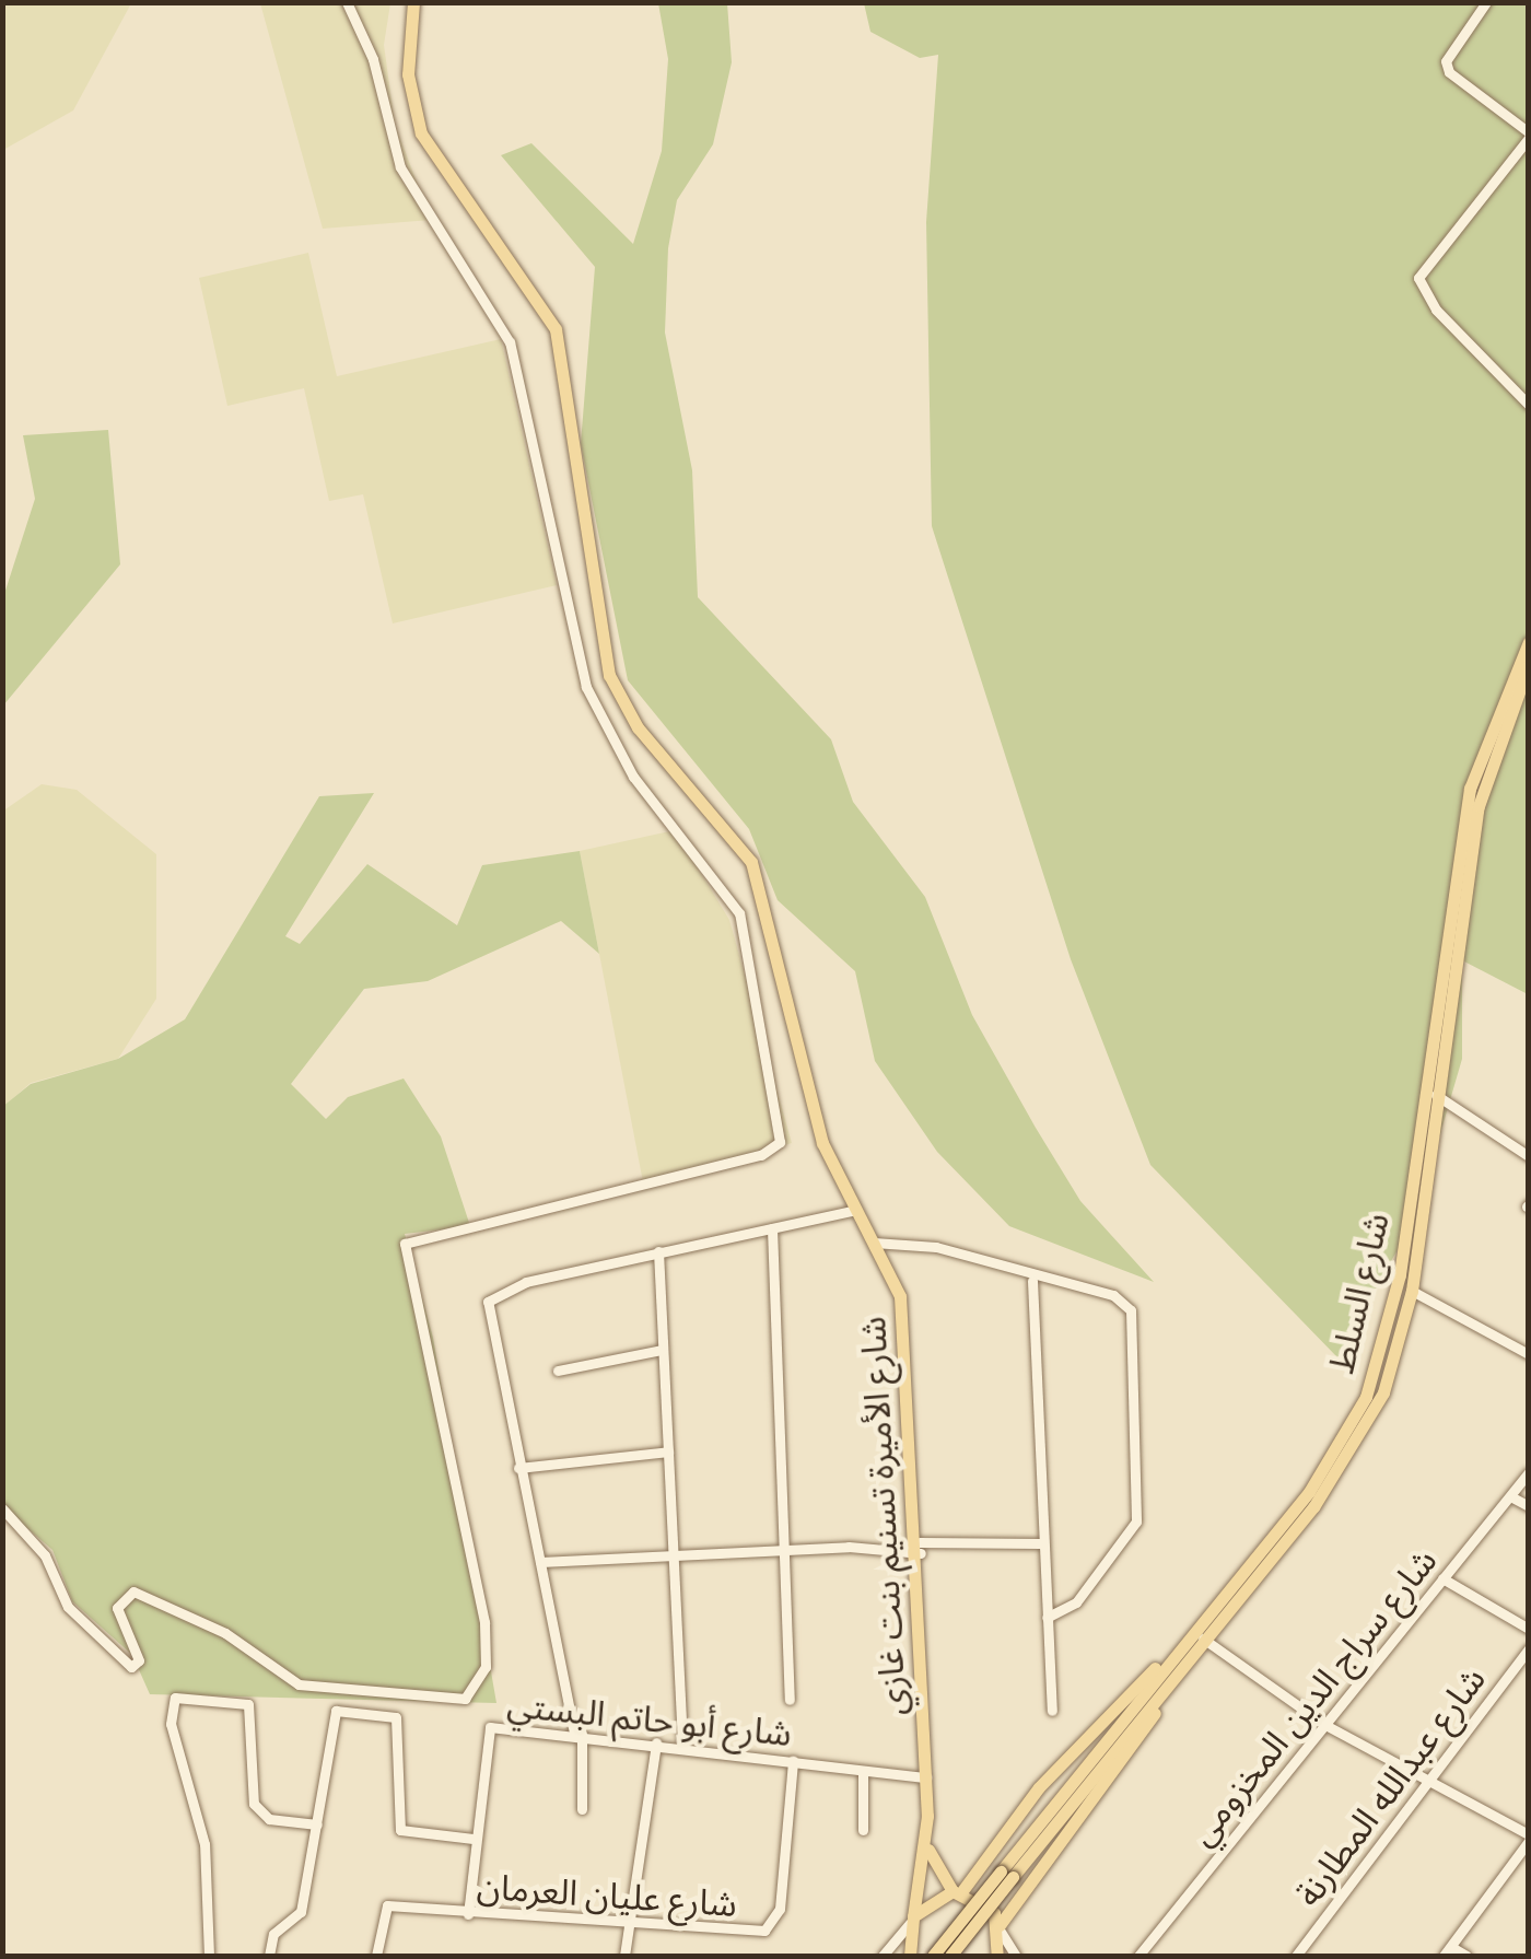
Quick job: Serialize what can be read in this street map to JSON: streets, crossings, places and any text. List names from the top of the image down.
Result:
{
  "streets": {
    "main road": ["شارع السلط", "شارع الأميرة تسنيم بنت غازي"],
    "street": [
      "شارع سراج الدين المخزومي",
      "شارع أبو حاتم البستي",
      "شارع عبدالله المطارنة",
      "شارع عليان العرمان"
    ]
  },
  "crossings": [
    ["شارع الأميرة تسنيم بنت غازي", "شارع أبو حاتم البستي"],
    ["شارع أبو حاتم البستي", "شارع عليان العرمان"]
  ]
}
